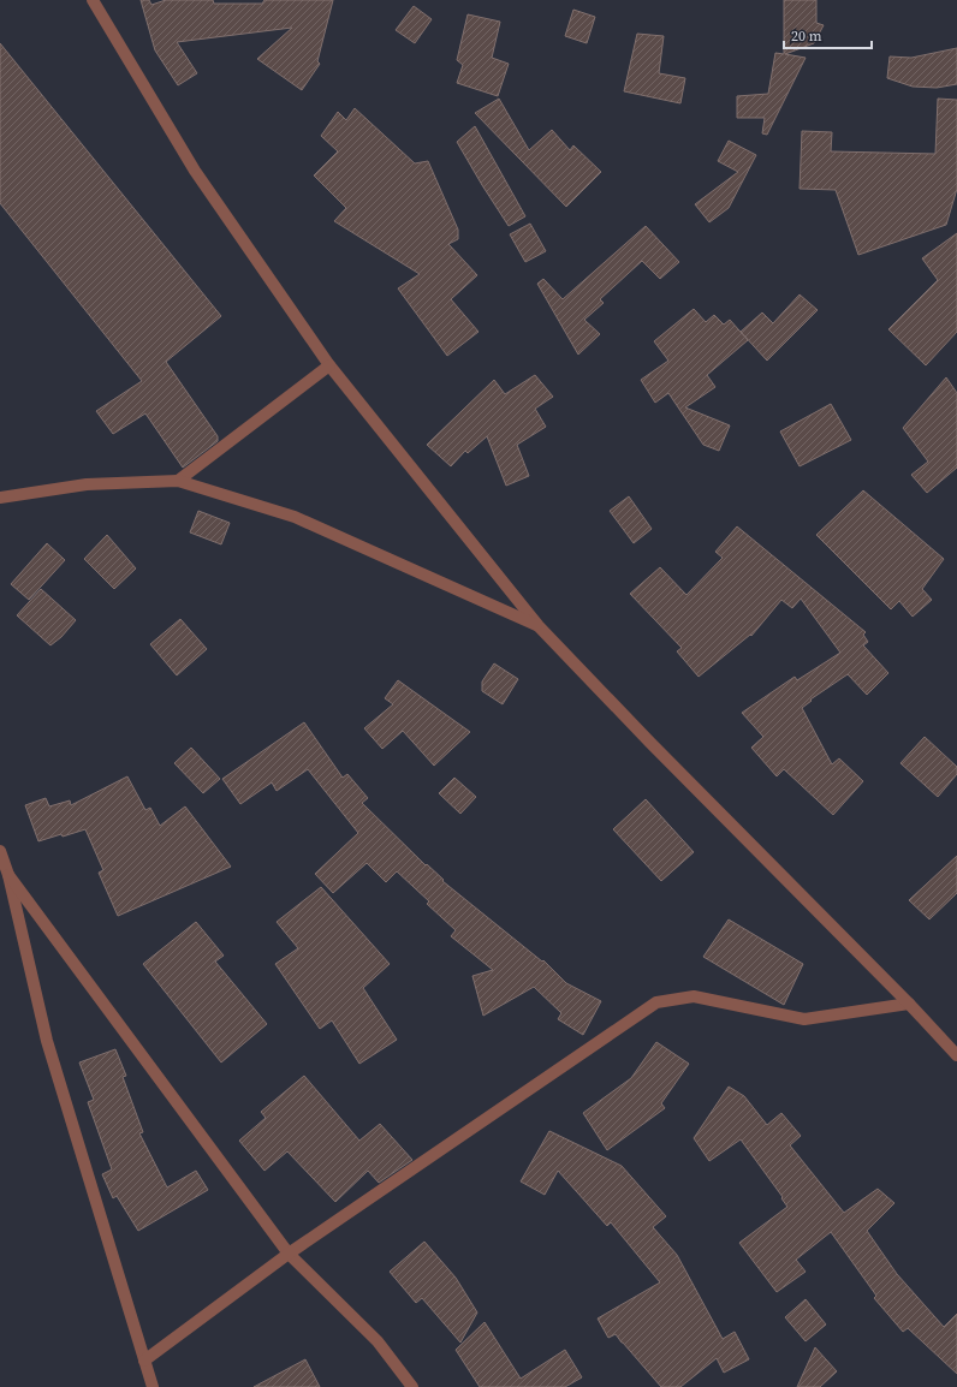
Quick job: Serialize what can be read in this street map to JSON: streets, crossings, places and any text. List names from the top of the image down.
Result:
{
  "scale_bar": "20 m"
}
